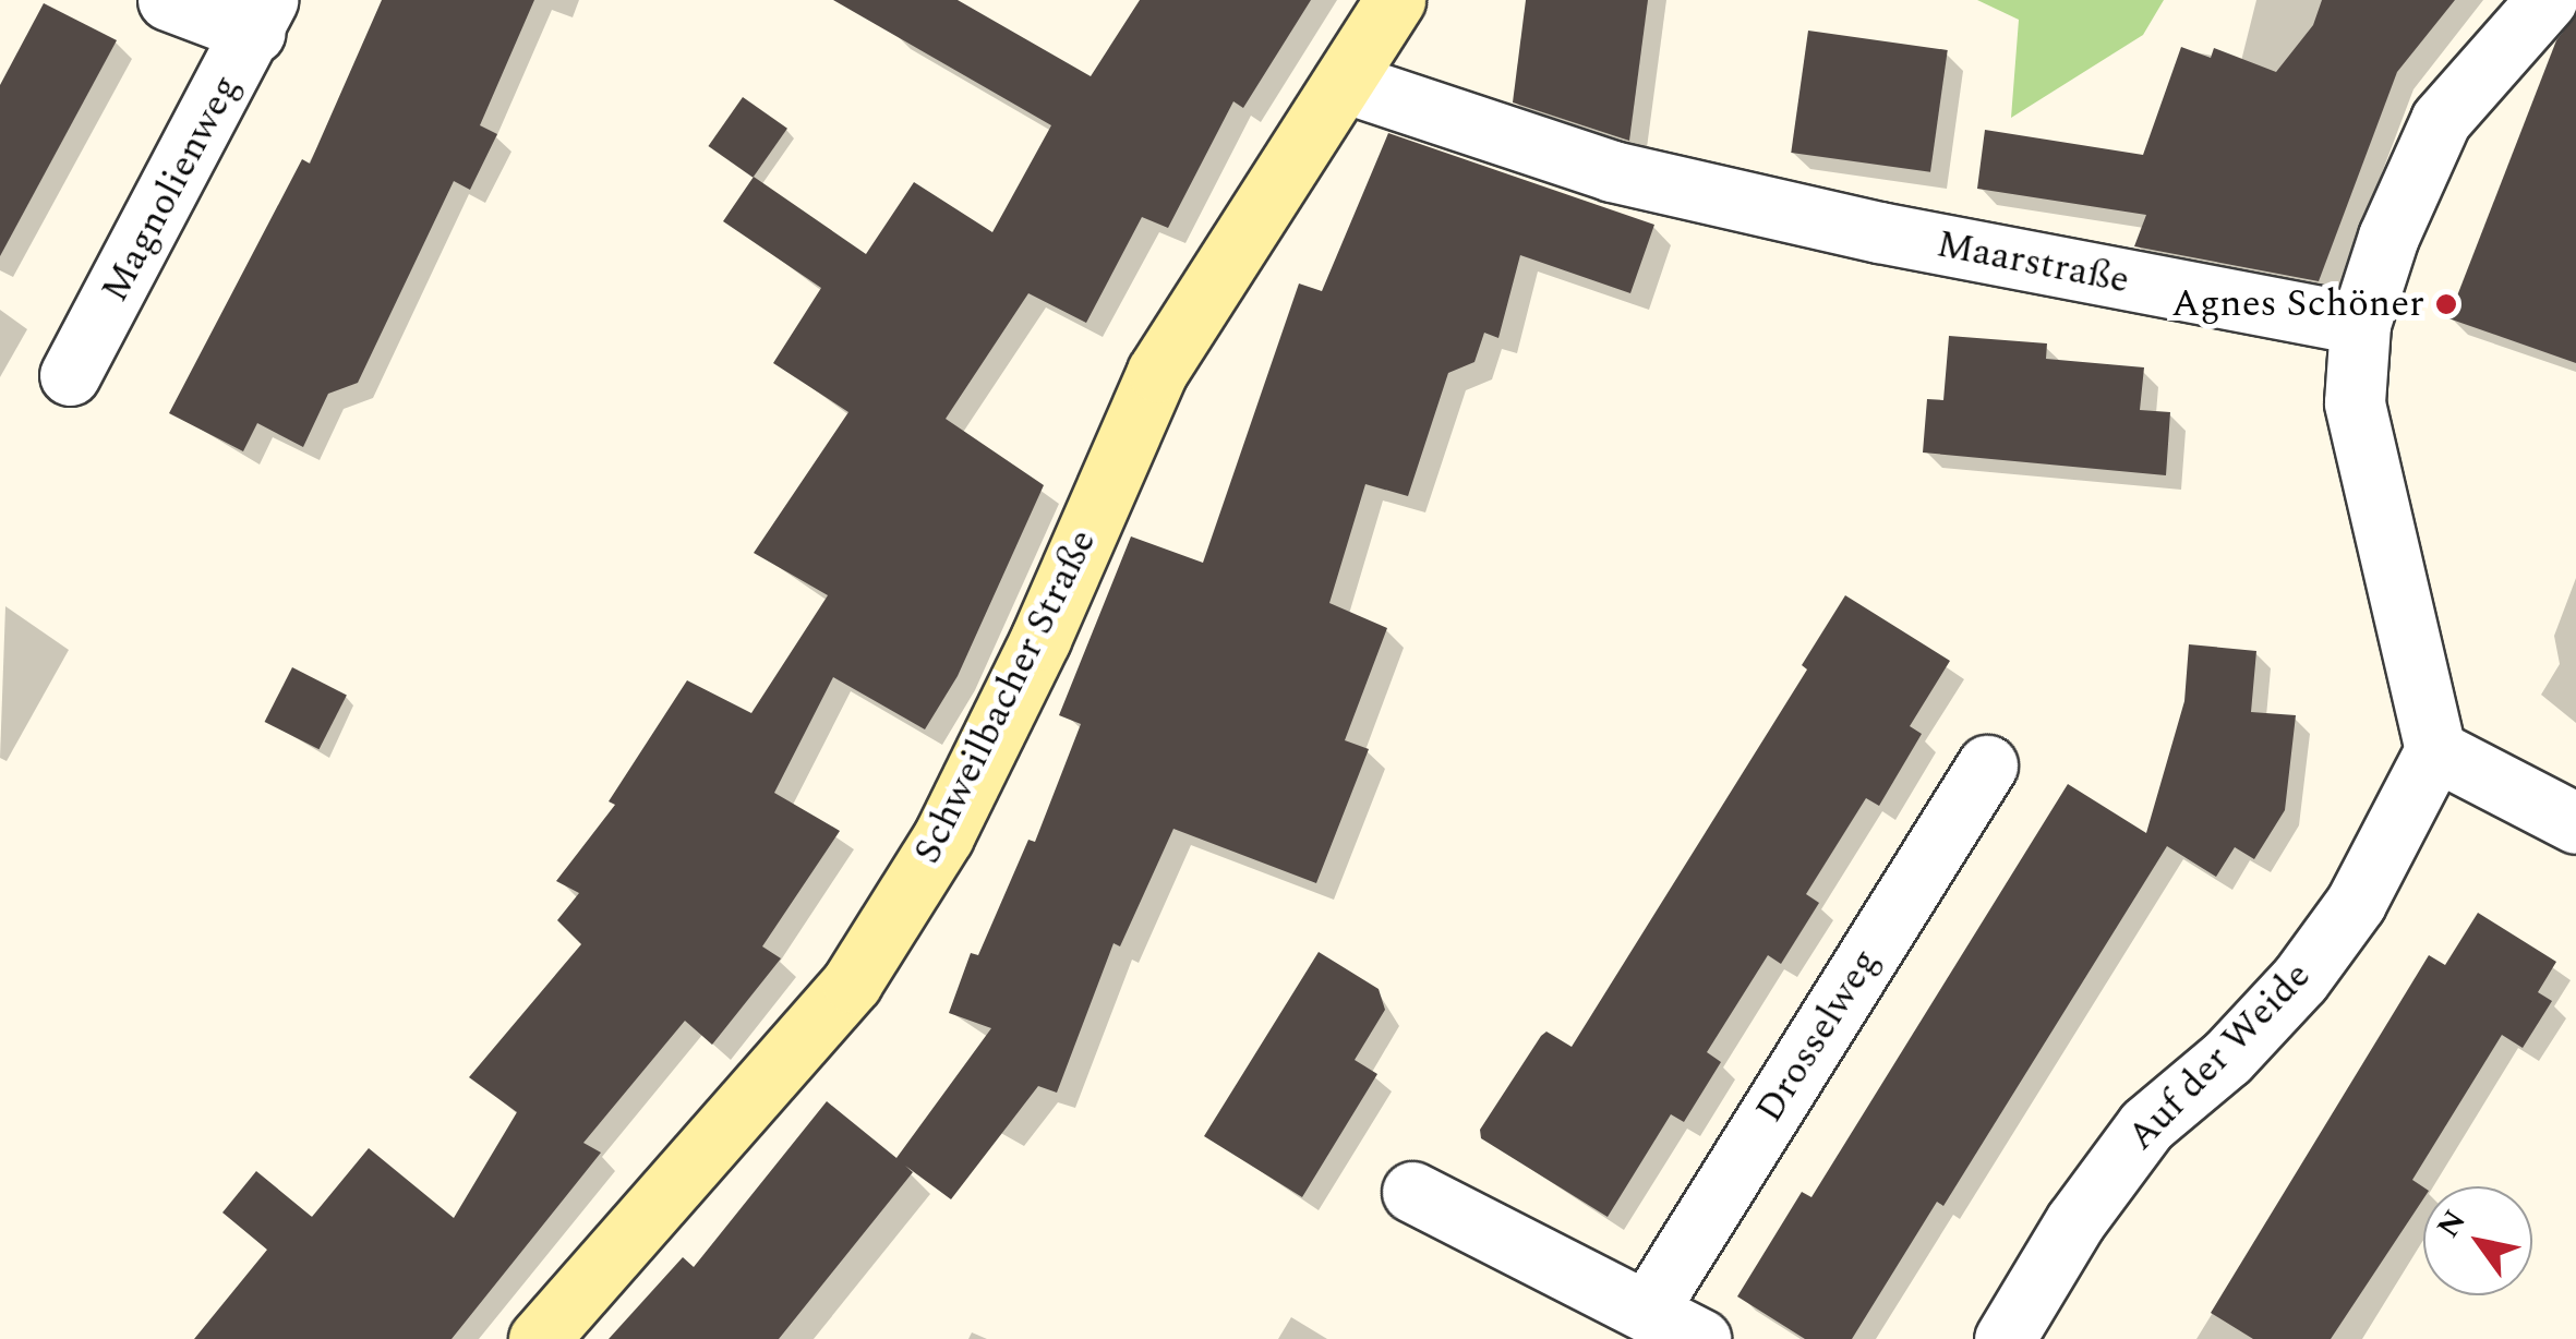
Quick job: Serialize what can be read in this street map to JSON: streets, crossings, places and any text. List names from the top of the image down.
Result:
{
  "streets": {
    "main road": ["Schweilbacher Straße"],
    "street": [
      "Magnolienweg",
      "Maarstraße",
      "Drosselweg",
      "Auf der Weide"
    ]
  },
  "crossings": [
    ["Maarstraße", "Schweilbacher Straße"]
  ],
  "places": ["Agnes Schöner"],
  "north": "top left"
}
